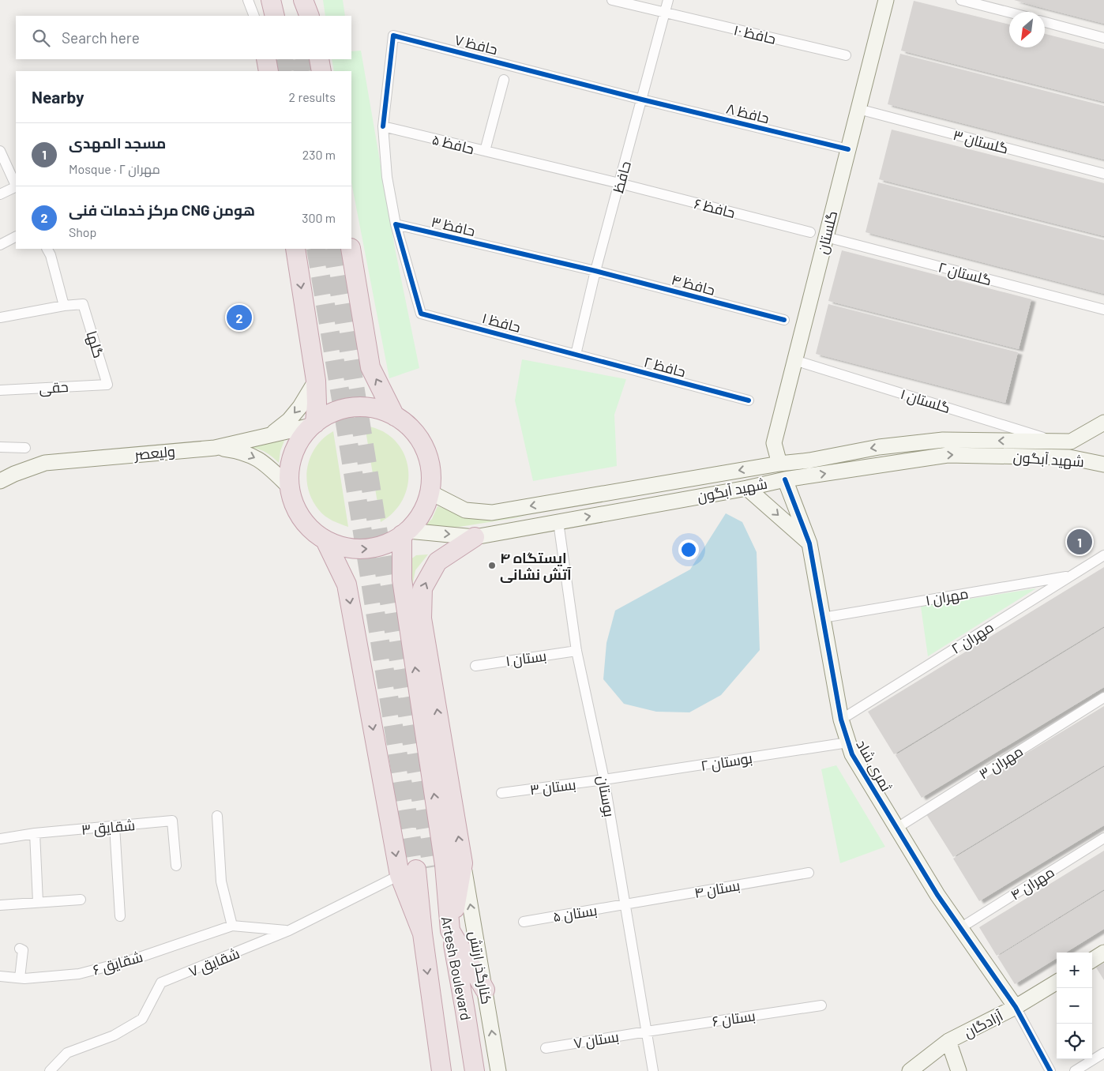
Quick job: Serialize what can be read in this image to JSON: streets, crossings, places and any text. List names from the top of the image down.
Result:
{
  "streets": {
    "highway": ["Artesh Boulevard"],
    "main road": [
      "گلستان",
      "ولیعصر",
      "شهید آبگون",
      "ثمری شاد",
      "کنارگذر ارتش",
      "آزادگان"
    ],
    "street": [
      "حافظ ۱۰",
      "حافظ ۷",
      "حافظ ۸",
      "گلستان ۳",
      "حافظ ۵",
      "حافظ",
      "حافظ ۶",
      "حافظ ۳",
      "گلستان ۲",
      "حافظ ۴",
      "حافظ ۱",
      "گلها",
      "حافظ ۲",
      "حقی",
      "گلستان ۱",
      "۱ مهران",
      "مهران ۲",
      "بستان ۱",
      "بوستان ۲",
      "مهران ۳",
      "بستان ۳",
      "بوستان",
      "شقایق ۳",
      "مهران ۴",
      "بستان ۴",
      "بستان ۵",
      "شقایق ۷",
      "شقایق ۶",
      "بستان ۶",
      "بستان ۷"
    ]
  },
  "crossings": [
    ["حافظ ۱۰", "حافظ"],
    ["حافظ ۷", "حافظ ۸"],
    ["حافظ ۷", "حافظ ۵"],
    ["حافظ ۷", "حافظ"],
    ["حافظ ۸", "حافظ"],
    ["حافظ ۸", "گلستان"],
    ["گلستان ۳", "گلستان"],
    ["حافظ ۵", "حافظ"],
    ["حافظ ۵", "حافظ ۶"],
    ["حافظ", "حافظ ۶"],
    ["حافظ", "حافظ ۳"],
    ["حافظ", "حافظ ۴"],
    ["حافظ", "حافظ ۱"],
    ["حافظ", "حافظ ۲"],
    ["حافظ ۳", "حافظ ۴"],
    ["حافظ ۳", "حافظ ۱"],
    ["گلستان", "گلستان ۲"],
    ["گلستان", "گلستان ۱"],
    ["گلستان", "شهید آبگون"],
    ["حافظ ۱", "حافظ ۲"],
    ["گلها", "حقی"],
    ["گلستان ۱", "شهید آبگون"],
    ["شهید آبگون", "ثمری شاد"],
    ["شهید آبگون", "بوستان"],
    ["۱ مهران", "مهران ۲"],
    ["۱ مهران", "ثمری شاد"],
    ["مهران ۲", "ثمری شاد"],
    ["بستان ۱", "بوستان"],
    ["بوستان ۲", "ثمری شاد"],
    ["بوستان ۲", "بستان ۳"],
    ["بوستان ۲", "بوستان"],
    ["مهران ۳", "ثمری شاد"],
    ["ثمری شاد", "مهران ۴"],
    ["ثمری شاد", "آزادگان"],
    ["بستان ۳", "بوستان"],
    ["بوستان", "بستان ۴"],
    ["بوستان", "بستان ۵"],
    ["بوستان", "بستان ۶"],
    ["بوستان", "بستان ۷"],
    ["بستان ۴", "بستان ۵"],
    ["شقایق ۷", "Artesh Boulevard"],
    ["بستان ۶", "بستان ۷"]
  ],
  "one_way": ["کنارگذر ارتش"],
  "places": ["ایستگاه ۴ آتش نشانی"],
  "north": "bottom left",
  "page": {
    "search": "Search here",
    "heading": ["Nearby", "2 results"],
    "list": [
      {
        "mark": "1",
        "name": "مسجد المهدی",
        "note": "Mosque · مهران ۲",
        "value": "230 m"
      },
      {
        "mark": "2",
        "name": "مرکز خدمات فنی CNG هومن",
        "note": "Shop",
        "value": "300 m"
      }
    ],
    "pins": ["2", "1"],
    "map_buttons": ["+", "−"]
  }
}
